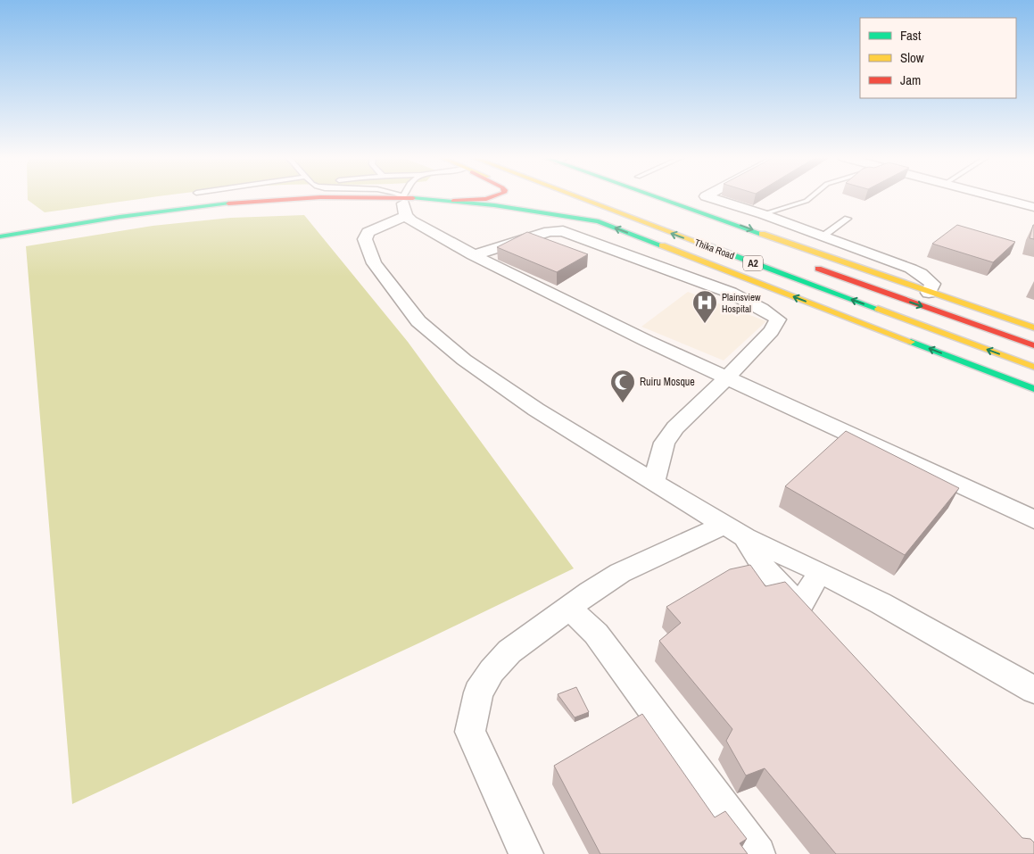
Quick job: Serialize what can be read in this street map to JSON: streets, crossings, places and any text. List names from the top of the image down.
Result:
{
  "streets": {
    "main road": ["Thika Road", "A2"]
  },
  "places": {
    "hospital": ["Plainsview Hospital"],
    "mosque": ["Ruiru Mosque"]
  },
  "legend": ["Fast", "Slow", "Jam"]
}
